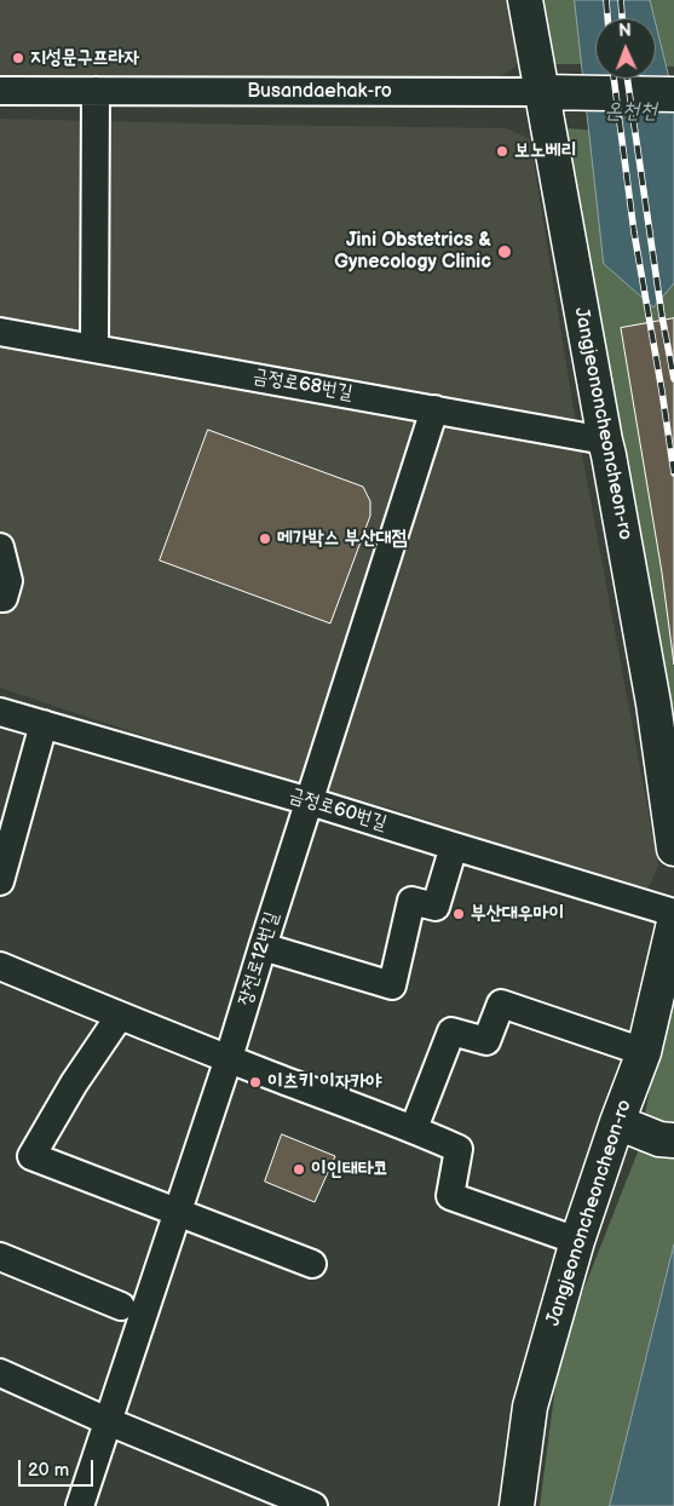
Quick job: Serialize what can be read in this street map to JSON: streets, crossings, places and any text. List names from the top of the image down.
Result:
{
  "streets": {
    "main road": ["Jangjeononcheoncheon-ro"],
    "street": [
      "Busandaehak-ro",
      "금정로68번길",
      "금정로60번길",
      "장전로12번길"
    ]
  },
  "crossings": [
    ["Busandaehak-ro", "Jangjeononcheoncheon-ro"],
    ["금정로68번길", "Jangjeononcheoncheon-ro"],
    ["금정로68번길", "장전로12번길"],
    ["금정로60번길", "장전로12번길"]
  ],
  "water": ["온천천"],
  "places": [
    "지성문구프라자",
    "보노베리",
    "Jini Obstetrics & Gynecology Clinic",
    "메가박스 부산대점",
    "부산대우마이",
    "이츠키 이자카야",
    "이인태타코"
  ],
  "scale_bar": "20 m",
  "north": "top"
}
